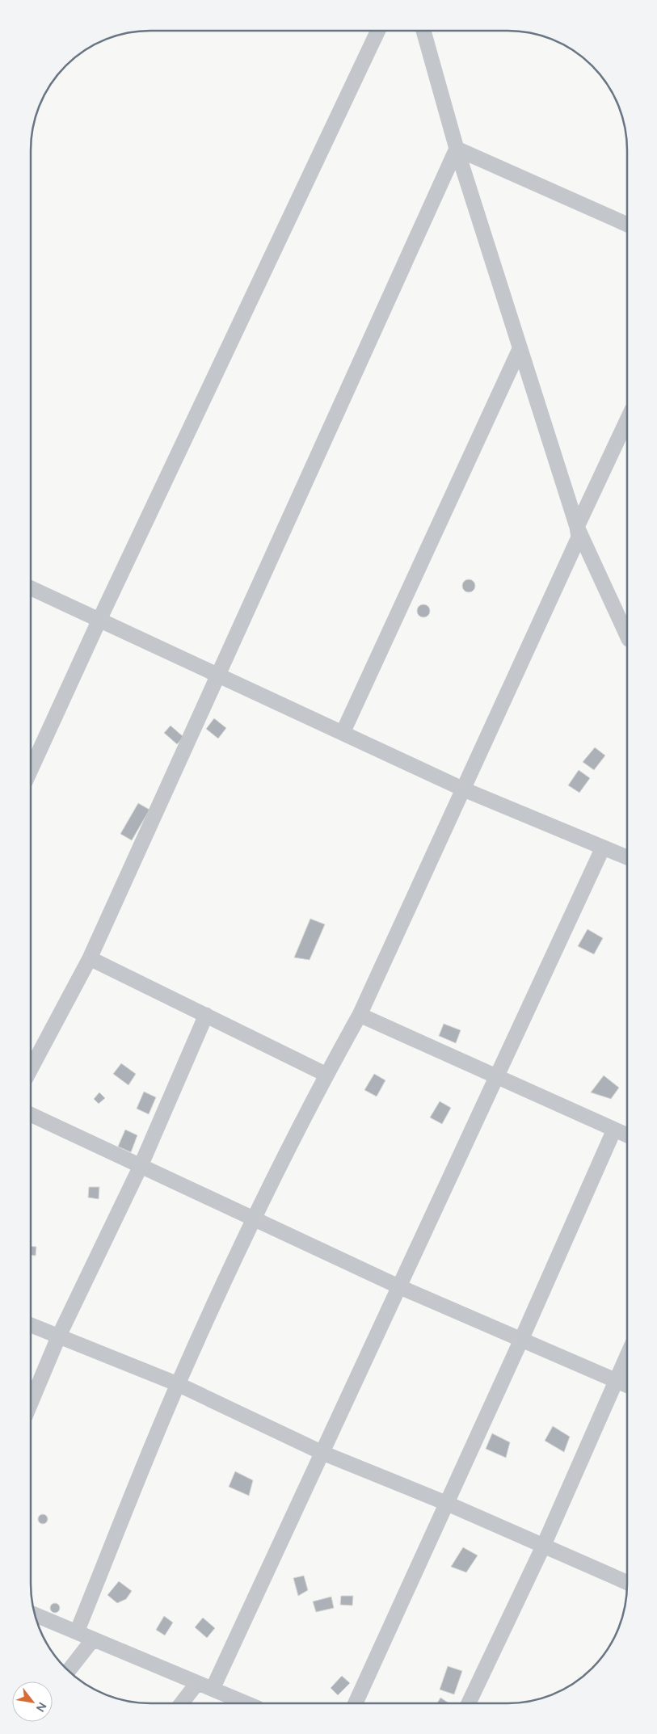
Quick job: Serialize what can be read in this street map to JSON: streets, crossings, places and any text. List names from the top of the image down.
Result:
{
  "north": "bottom right"
}
